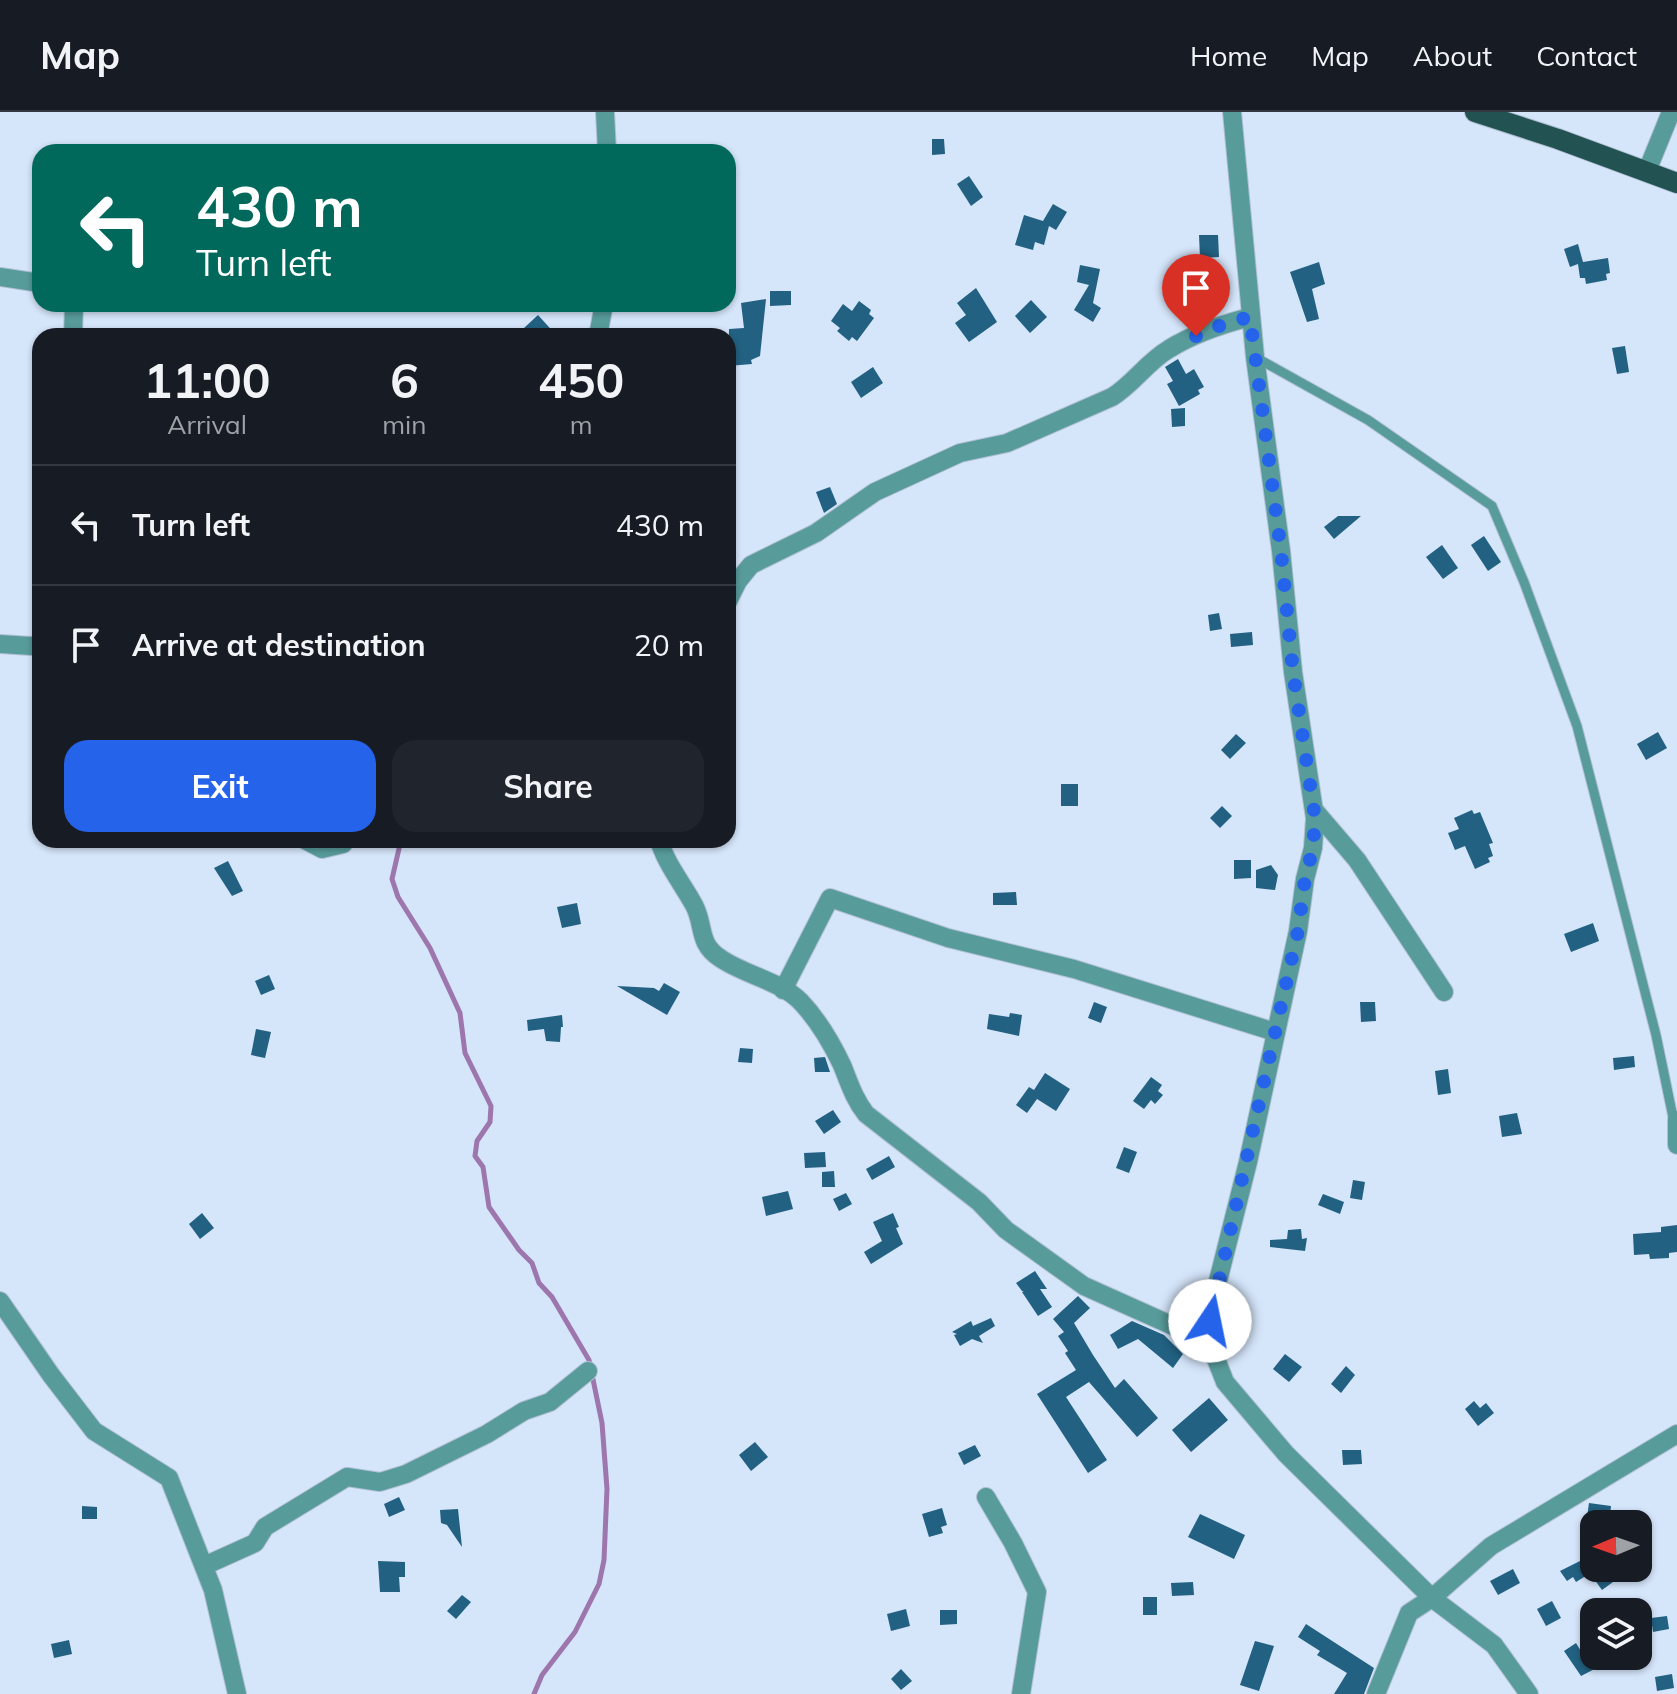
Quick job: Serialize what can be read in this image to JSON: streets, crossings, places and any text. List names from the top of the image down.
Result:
{
  "north": "left",
  "page": {
    "header": "Map",
    "nav": [
      "Home",
      "Map",
      "About",
      "Contact"
    ],
    "turn": ["430 m", "Turn left"],
    "eta": [
      "11:00",
      "Arrival",
      "6",
      "min",
      "450",
      "m"
    ],
    "list": [
      {
        "name": "Turn left",
        "value": "430 m"
      },
      {
        "name": "Arrive at destination",
        "value": "20 m"
      }
    ],
    "buttons": ["Exit", "Share"]
  }
}
